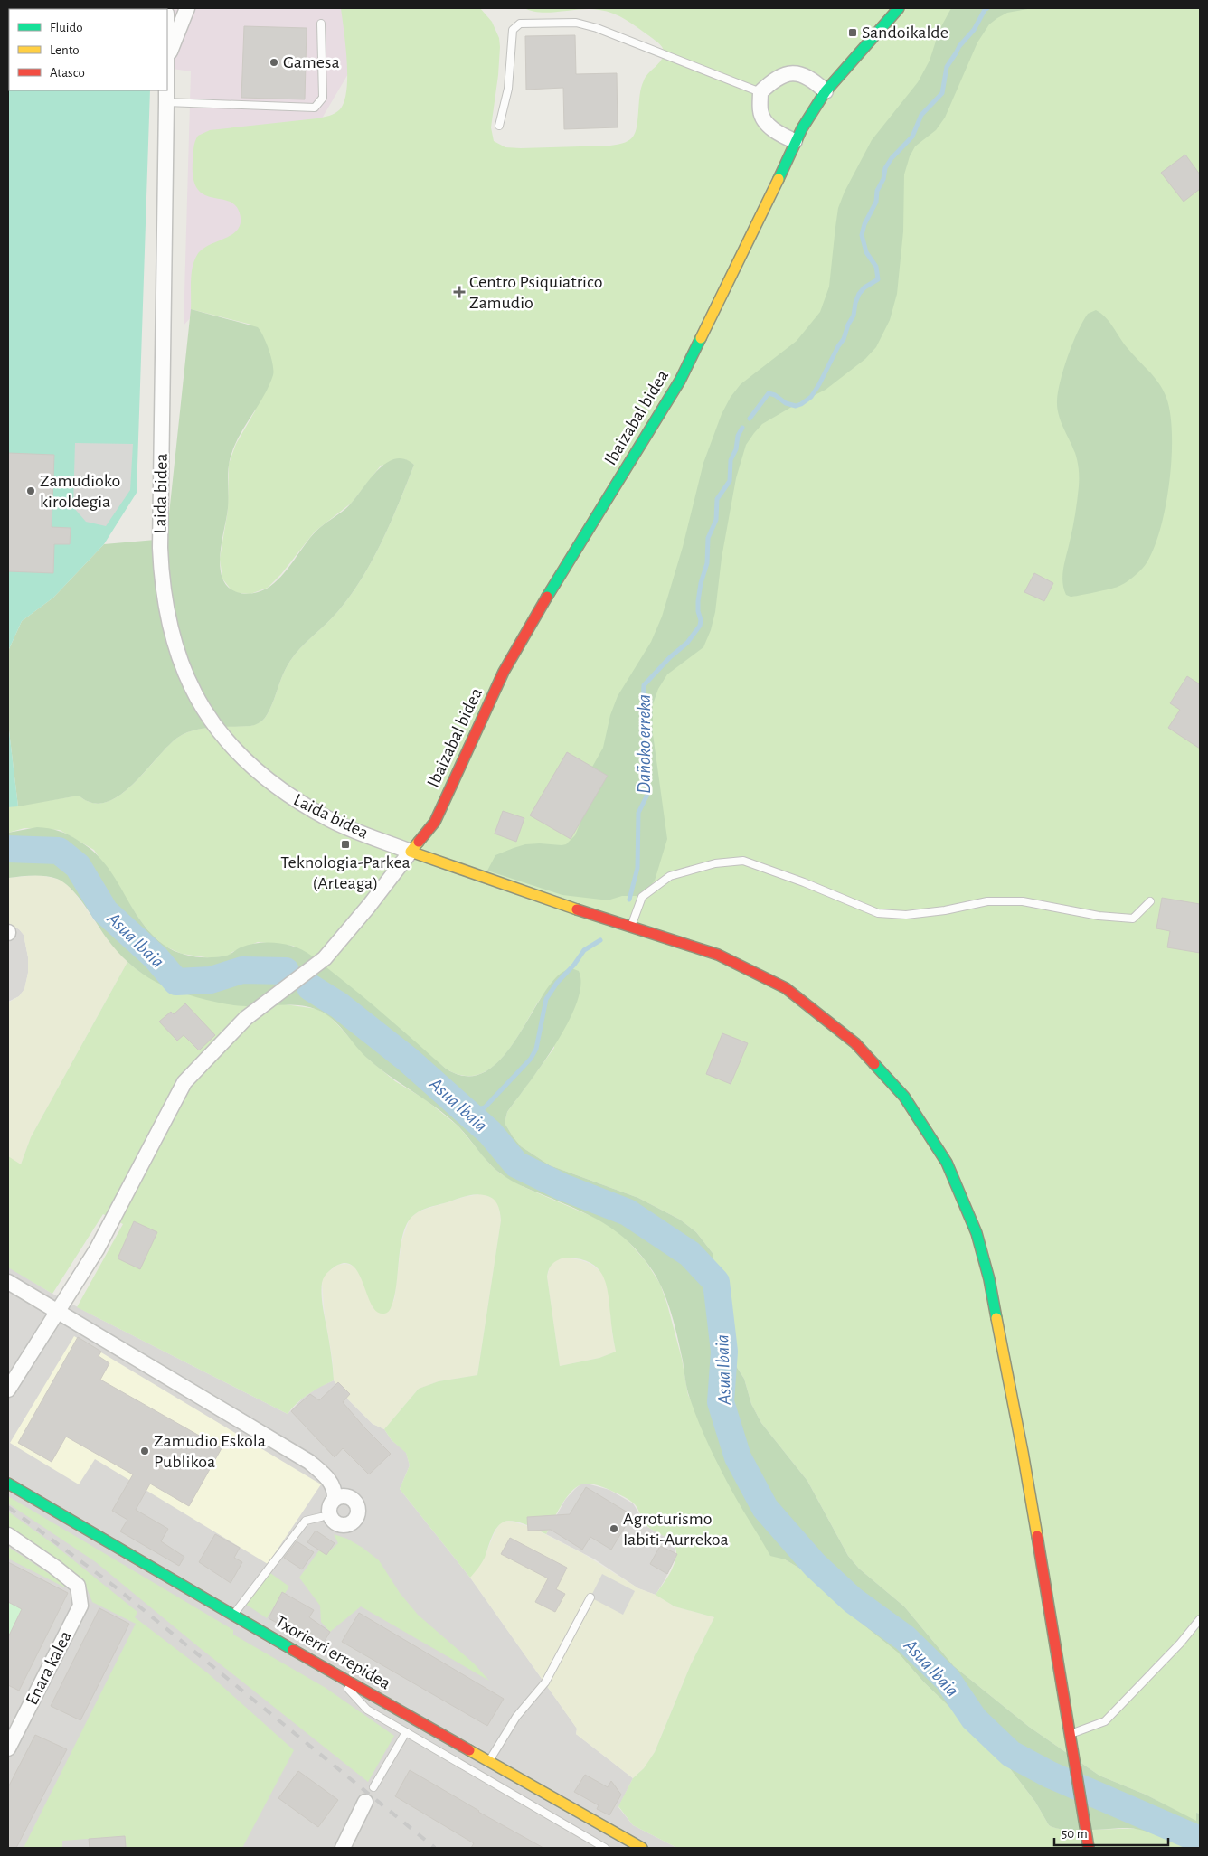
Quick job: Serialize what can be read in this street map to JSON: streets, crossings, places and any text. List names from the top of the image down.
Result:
{
  "streets": {
    "street": [
      "Ibaizabal bidea",
      "Laida bidea",
      "Txorierri errepidea",
      "Enara kalea"
    ]
  },
  "crossings": [
    ["Ibaizabal bidea", "Laida bidea"]
  ],
  "water": ["Dañoko erreka", "Asua Ibaia"],
  "places": {
    "transit": ["Sandoikalde", "Teknologia-Parkea (Arteaga)"],
    "other": [
      "Gamesa",
      "Zamudioko kiroldegia",
      "Zamudio Eskola Publikoa",
      "Agroturismo Iabiti-Aurrekoa"
    ],
    "health": ["Centro Psiquiatrico Zamudio"]
  },
  "legend": ["Fluido", "Lento", "Atasco"],
  "scale_bar": "50 m"
}
